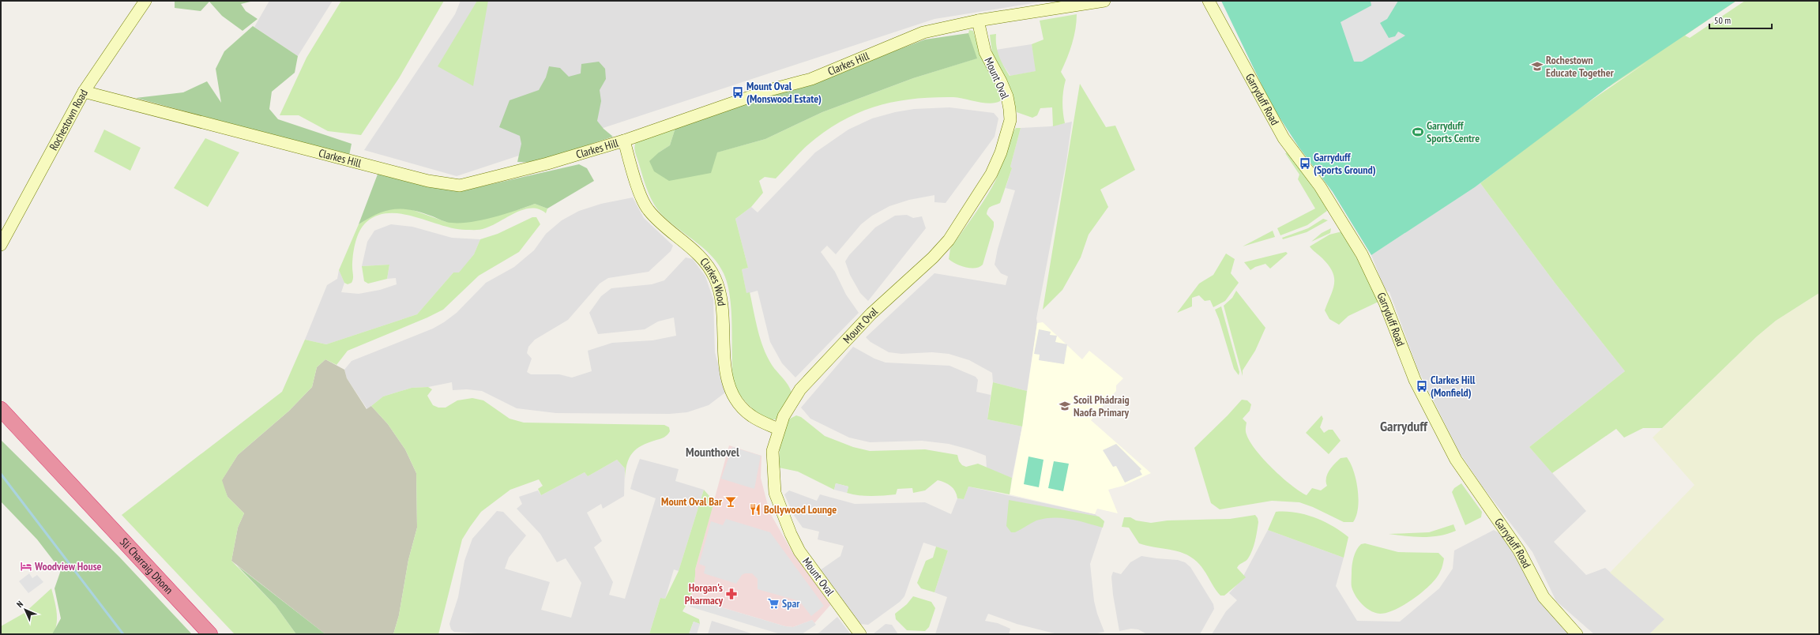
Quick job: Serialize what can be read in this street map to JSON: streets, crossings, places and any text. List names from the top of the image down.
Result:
{
  "streets": {
    "highway": ["Sli Charraig Dhonn"],
    "street": [
      "Clarkes Hill",
      "Mount Oval",
      "Garryduff Road",
      "Rochestown Road",
      "Clarkes Wood"
    ]
  },
  "crossings": [
    ["Clarkes Hill", "Mount Oval"],
    ["Clarkes Hill", "Rochestown Road"],
    ["Clarkes Hill", "Clarkes Wood"],
    ["Mount Oval", "Clarkes Wood"]
  ],
  "districts": ["Garryduff", "Mounthovel"],
  "places": {
    "school or university": ["Rochestown Educate Together", "Scoil Phádraig Naofa Primary"],
    "bus stop": ["Mount Oval (Monswood Estate)", "Garryduff (Sports Ground)", "Clarkes Hill (Monfield)"],
    "sports": ["Garryduff Sports Centre"],
    "bar": ["Mount Oval Bar"],
    "restaurant": ["Bollywood Lounge"],
    "hotel": ["Woodview House"],
    "pharmacy": ["Horgan's Pharmacy"],
    "supermarket": ["Spar"]
  },
  "scale_bar": "50 m",
  "north": "top left"
}
